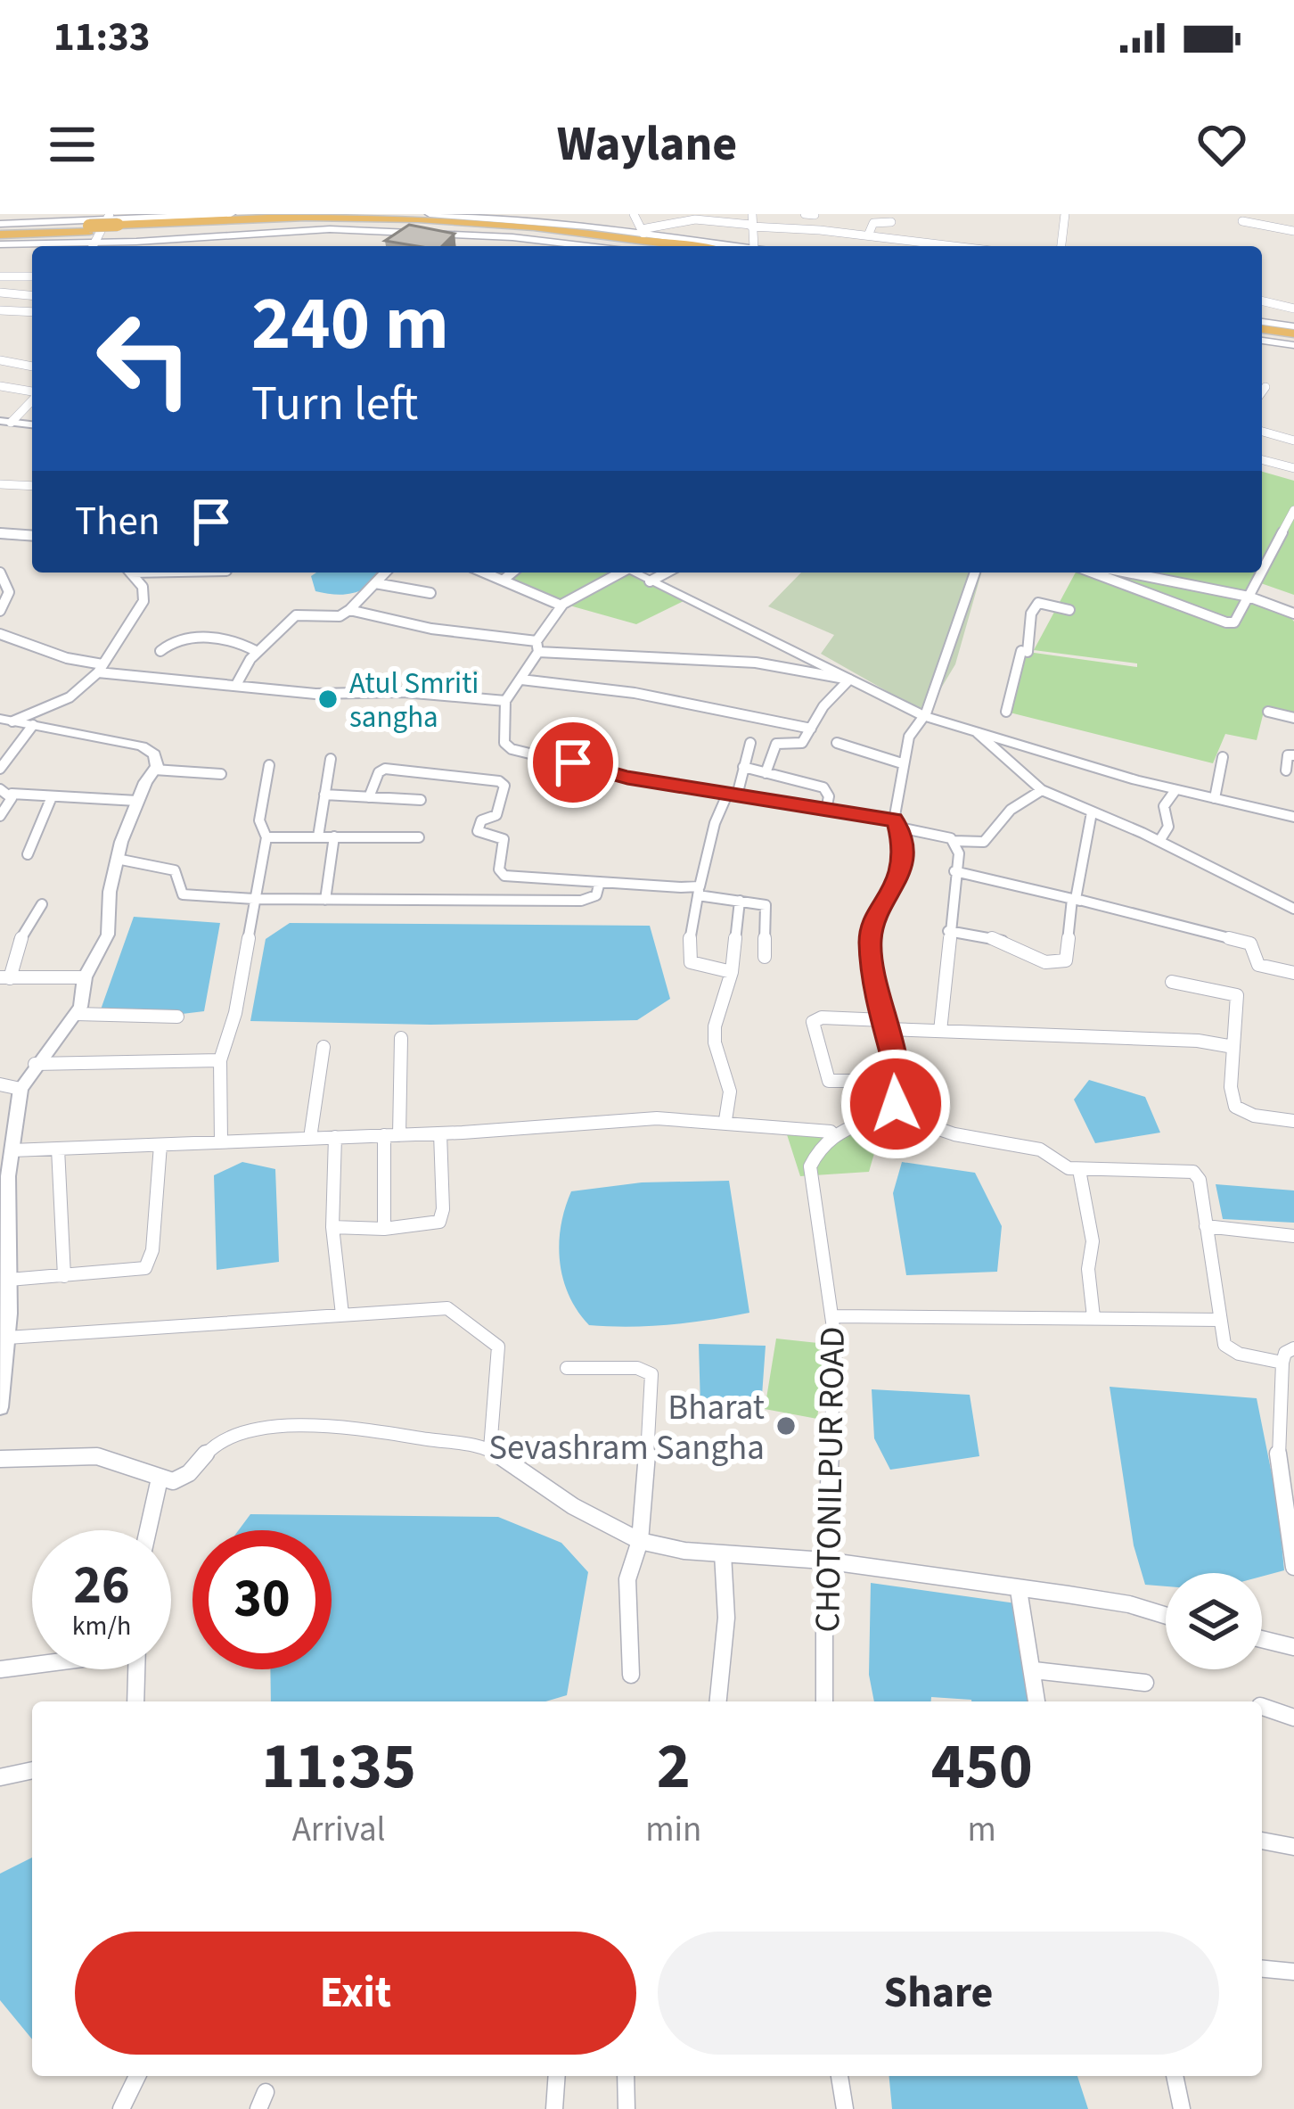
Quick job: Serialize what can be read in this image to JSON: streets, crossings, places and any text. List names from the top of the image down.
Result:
{
  "streets": {
    "street": ["CHOTONILPUR ROAD"]
  },
  "places": ["Atul Smriti sangha", "Bharat Sevashram Sangha"],
  "page": {
    "status": "11:33",
    "header": "Waylane",
    "turn": ["240 m", "Turn left"],
    "then": "Then",
    "speed": "26 km/h",
    "limit": "30",
    "eta": [
      "11:35",
      "Arrival",
      "2",
      "min",
      "450",
      "m"
    ],
    "buttons": ["Exit", "Share"]
  }
}
